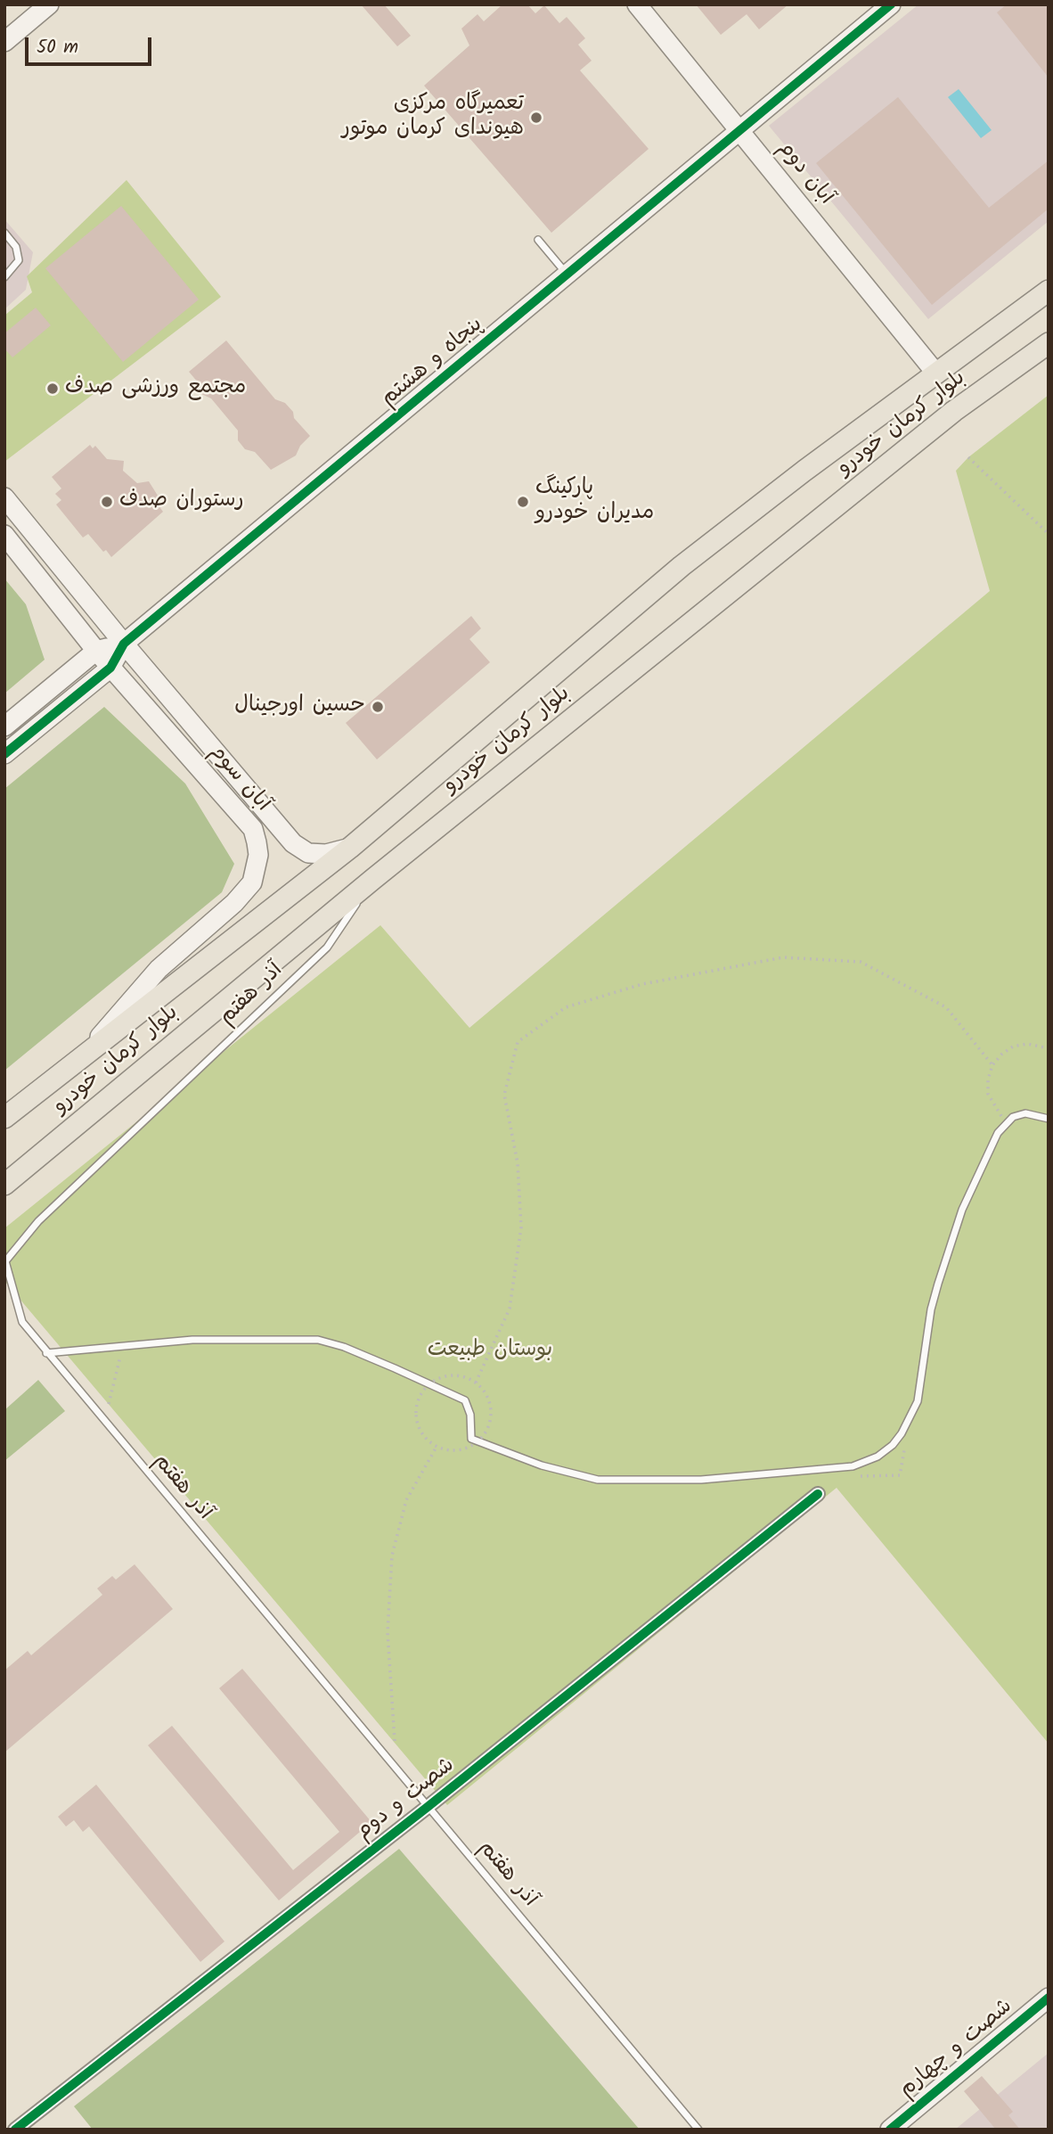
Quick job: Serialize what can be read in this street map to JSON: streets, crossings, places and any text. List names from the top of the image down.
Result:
{
  "streets": {
    "main road": ["بلوار کرمان خودرو"],
    "street": [
      "آبان دوم",
      "پنجاه و هشتم",
      "آبان سوم",
      "شصت و دوم",
      "شصت و چهارم"
    ],
    "lane": ["آذر هفتم"]
  },
  "crossings": [
    ["آبان دوم", "پنجاه و هشتم"],
    ["آبان دوم", "بلوار کرمان خودرو"],
    ["پنجاه و هشتم", "آبان سوم"],
    ["بلوار کرمان خودرو", "آبان سوم"],
    ["بلوار کرمان خودرو", "آذر هفتم"],
    ["آذر هفتم", "شصت و دوم"]
  ],
  "parks": ["بوستان طبیعت"],
  "places": [
    "تعمیرگاه مرکزی هیوندای کرمان موتور",
    "مجتمع ورزشی صدف",
    "رستوران صدف",
    "پارکینگ مدیران خودرو",
    "حسین اورجینال"
  ],
  "scale_bar": "50 m"
}
